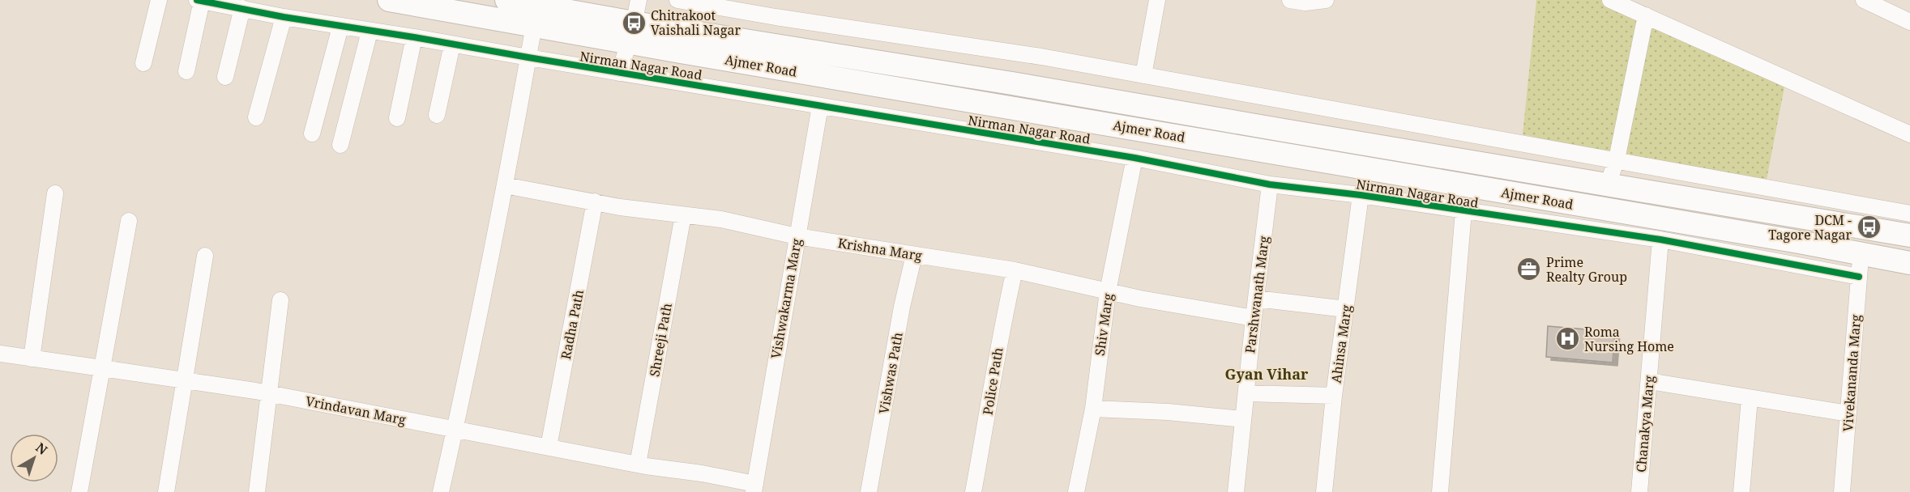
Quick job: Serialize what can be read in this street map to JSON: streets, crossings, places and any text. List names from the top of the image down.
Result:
{
  "streets": {
    "highway": ["Ajmer Road"],
    "street": [
      "Nirman Nagar Road",
      "Krishna Marg",
      "Parshwanath Marg",
      "Vishwakarma Marg",
      "Radha Path",
      "Shiv Marg",
      "Shreeji Path",
      "Ahinsa Marg",
      "Vishwas Path",
      "Vivekananda Marg",
      "Police Path",
      "Vrindavan Marg",
      "Chanakya Marg"
    ]
  },
  "crossings": [
    ["Nirman Nagar Road", "Parshwanath Marg"],
    ["Nirman Nagar Road", "Vishwakarma Marg"],
    ["Nirman Nagar Road", "Shiv Marg"],
    ["Nirman Nagar Road", "Ahinsa Marg"],
    ["Nirman Nagar Road", "Vivekananda Marg"],
    ["Nirman Nagar Road", "Chanakya Marg"],
    ["Ajmer Road", "Vivekananda Marg"],
    ["Krishna Marg", "Parshwanath Marg"],
    ["Krishna Marg", "Vishwakarma Marg"],
    ["Krishna Marg", "Radha Path"],
    ["Krishna Marg", "Shiv Marg"],
    ["Krishna Marg", "Shreeji Path"],
    ["Krishna Marg", "Vishwas Path"],
    ["Krishna Marg", "Police Path"],
    ["Vishwakarma Marg", "Vrindavan Marg"],
    ["Radha Path", "Vrindavan Marg"],
    ["Shreeji Path", "Vrindavan Marg"]
  ],
  "districts": ["Gyan Vihar"],
  "places": {
    "bus stop": ["Chitrakoot Vaishali Nagar", "DCM - Tagore Nagar"],
    "office": ["Prime Realty Group"],
    "hospital": ["Roma Nursing Home"]
  },
  "north": "top right"
}
